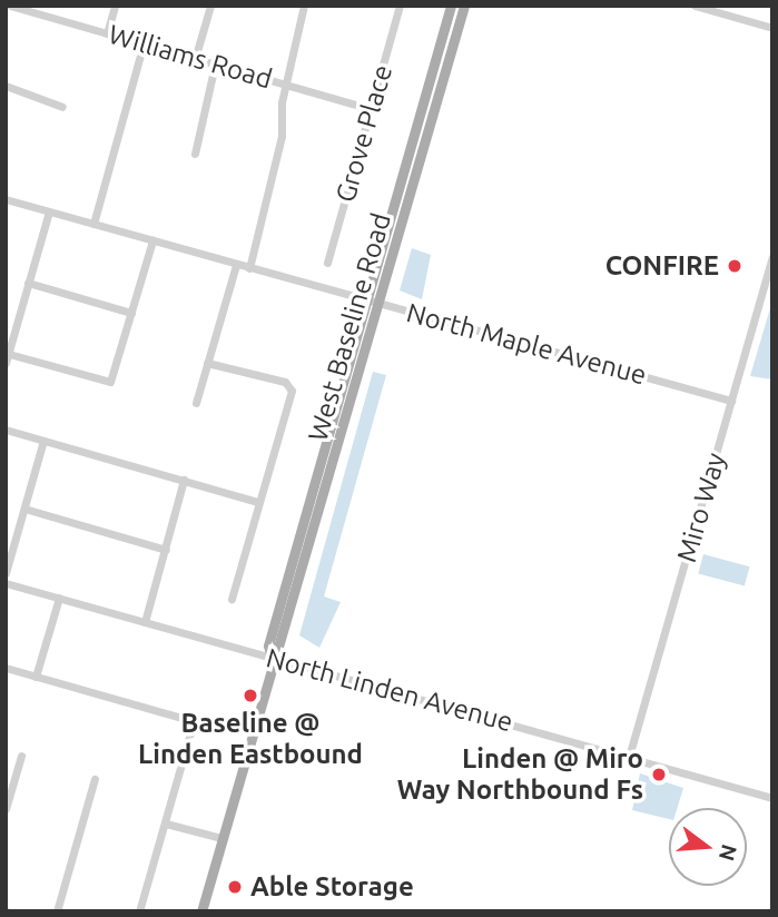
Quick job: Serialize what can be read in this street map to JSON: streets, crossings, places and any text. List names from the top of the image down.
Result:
{
  "streets": {
    "main road": ["West Baseline Road"],
    "street": [
      "Williams Road",
      "Grove Place",
      "North Maple Avenue",
      "Miro Way",
      "North Linden Avenue"
    ]
  },
  "crossings": [
    ["Williams Road", "Grove Place"],
    ["West Baseline Road", "North Maple Avenue"],
    ["West Baseline Road", "North Linden Avenue"],
    ["North Maple Avenue", "Miro Way"],
    ["Miro Way", "North Linden Avenue"]
  ],
  "places": [
    "CONFIRE",
    "Baseline @ Linden Eastbound",
    "Linden @ Miro Way Northbound Fs",
    "Able Storage"
  ],
  "north": "right"
}
